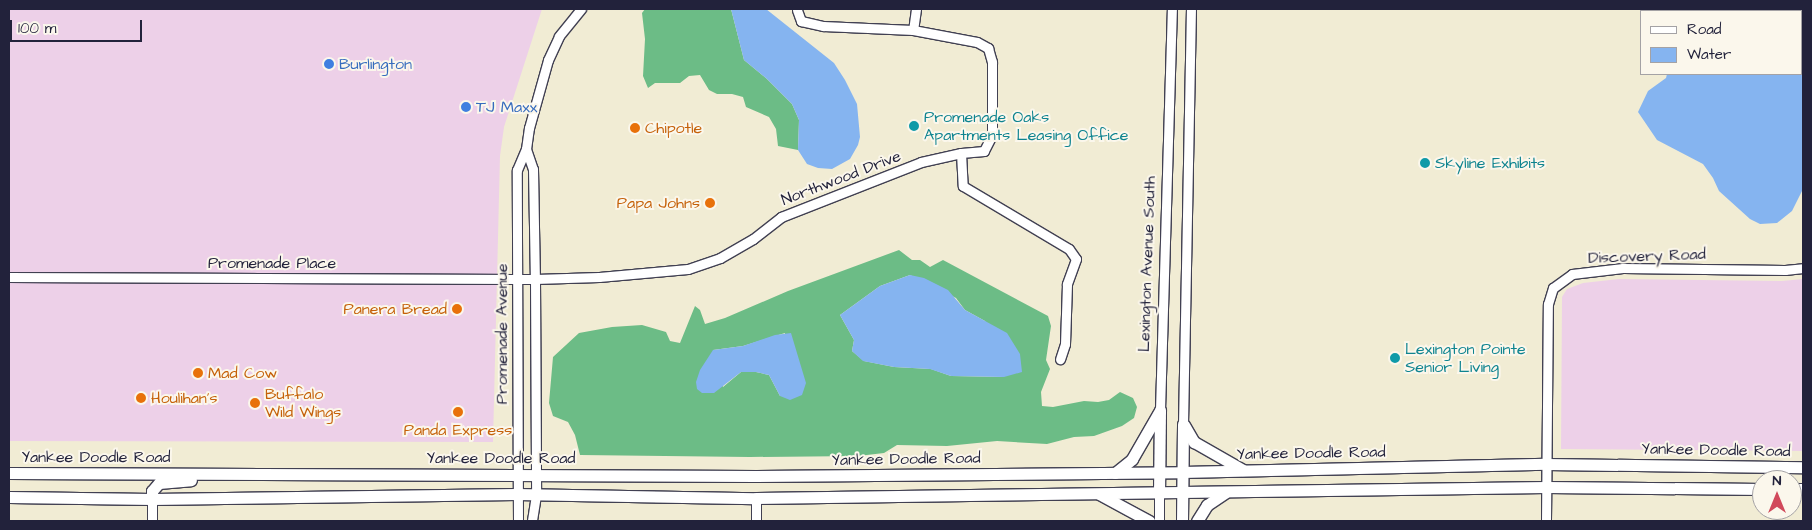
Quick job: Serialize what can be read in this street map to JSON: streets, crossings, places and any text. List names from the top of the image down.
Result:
{
  "streets": {
    "main road": ["Lexington Avenue South", "Yankee Doodle Road"],
    "street": [
      "Northwood Drive",
      "Discovery Road",
      "Promenade Place",
      "Promenade Avenue"
    ]
  },
  "crossings": [
    ["Northwood Drive", "Promenade Place"],
    ["Northwood Drive", "Promenade Avenue"],
    ["Discovery Road", "Yankee Doodle Road"],
    ["Promenade Place", "Promenade Avenue"],
    ["Lexington Avenue South", "Yankee Doodle Road"],
    ["Promenade Avenue", "Yankee Doodle Road"]
  ],
  "places": [
    "Burlington",
    "TJ Maxx",
    "Promenade Oaks Apartments Leasing Office",
    "Chipotle",
    "Skyline Exhibits",
    "Papa Johns",
    "Panera Bread",
    "Lexington Pointe Senior Living",
    "Mad Cow",
    "Houlihan's",
    "Buffalo Wild Wings",
    "Panda Express"
  ],
  "legend": ["Road", "Water"],
  "scale_bar": "100 m",
  "north": "top"
}
